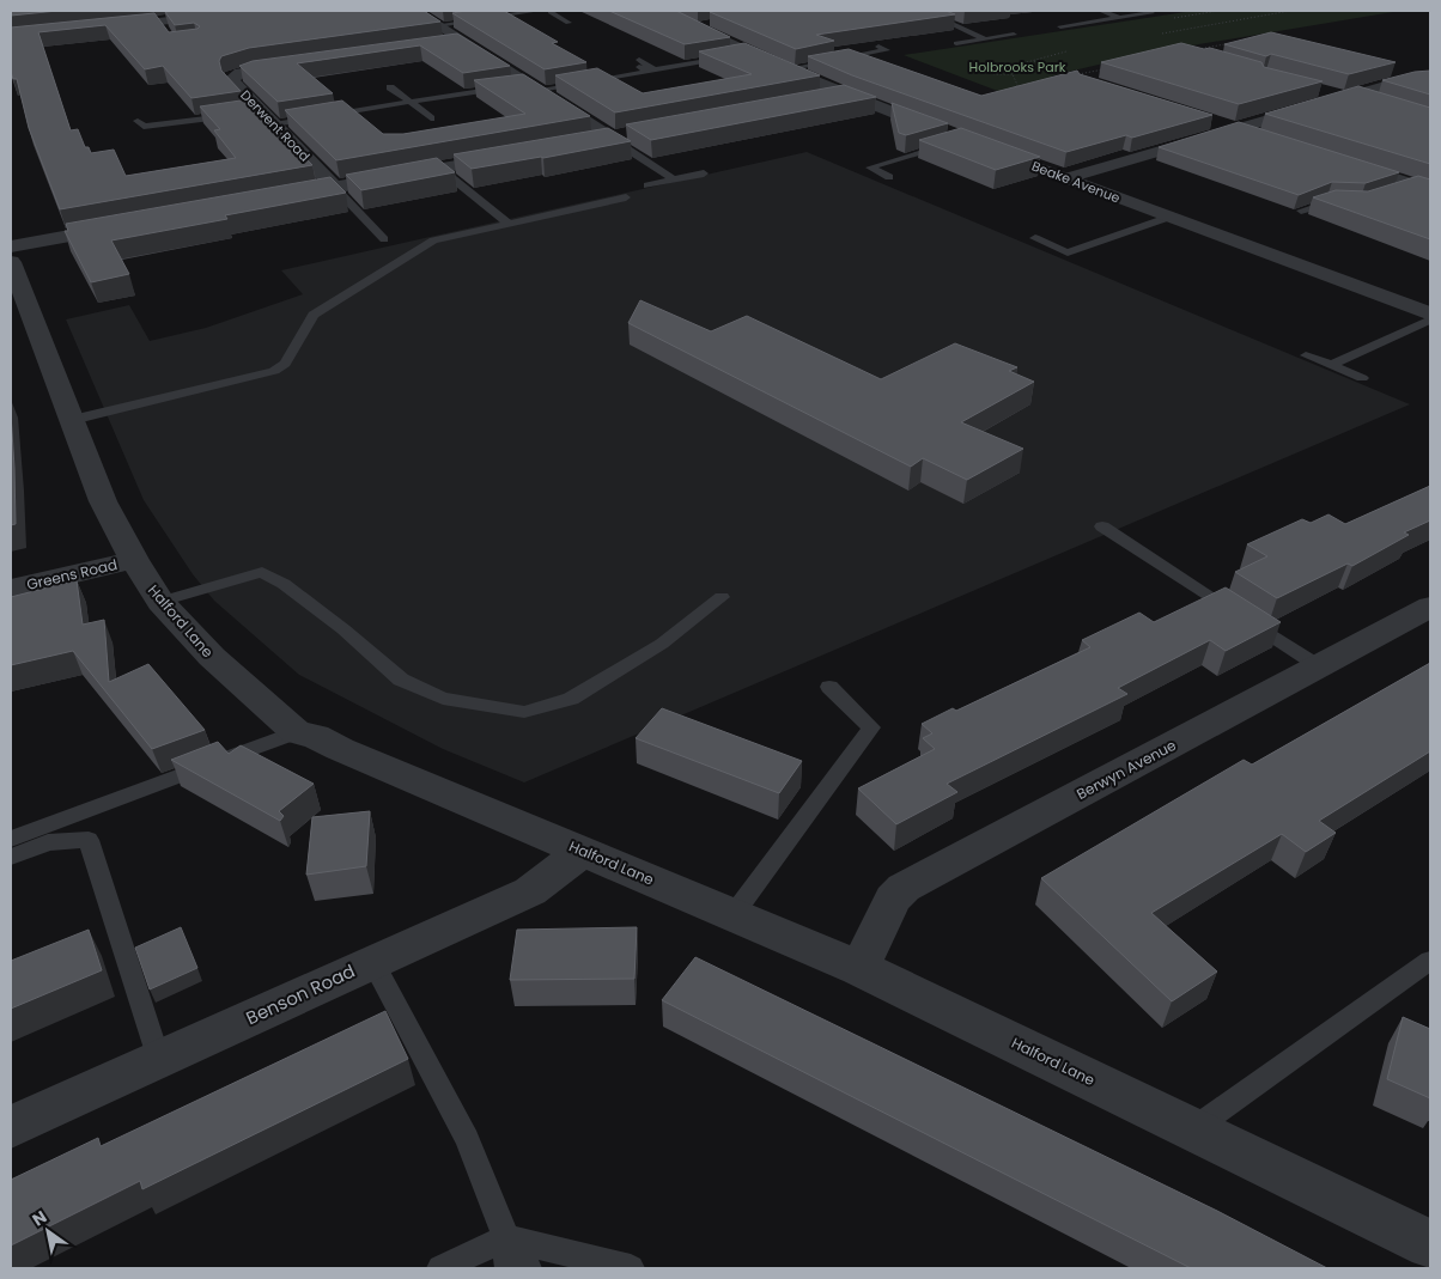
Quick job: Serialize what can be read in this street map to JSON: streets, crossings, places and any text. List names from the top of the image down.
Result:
{
  "streets": {
    "street": [
      "Derwent Road",
      "Beake Avenue",
      "Greens Road",
      "Halford Lane",
      "Berwyn Avenue",
      "Benson Road"
    ]
  },
  "crossings": [
    ["Greens Road", "Halford Lane"],
    ["Halford Lane", "Berwyn Avenue"],
    ["Halford Lane", "Benson Road"]
  ],
  "parks": ["Holbrooks Park"],
  "north": "top left"
}
